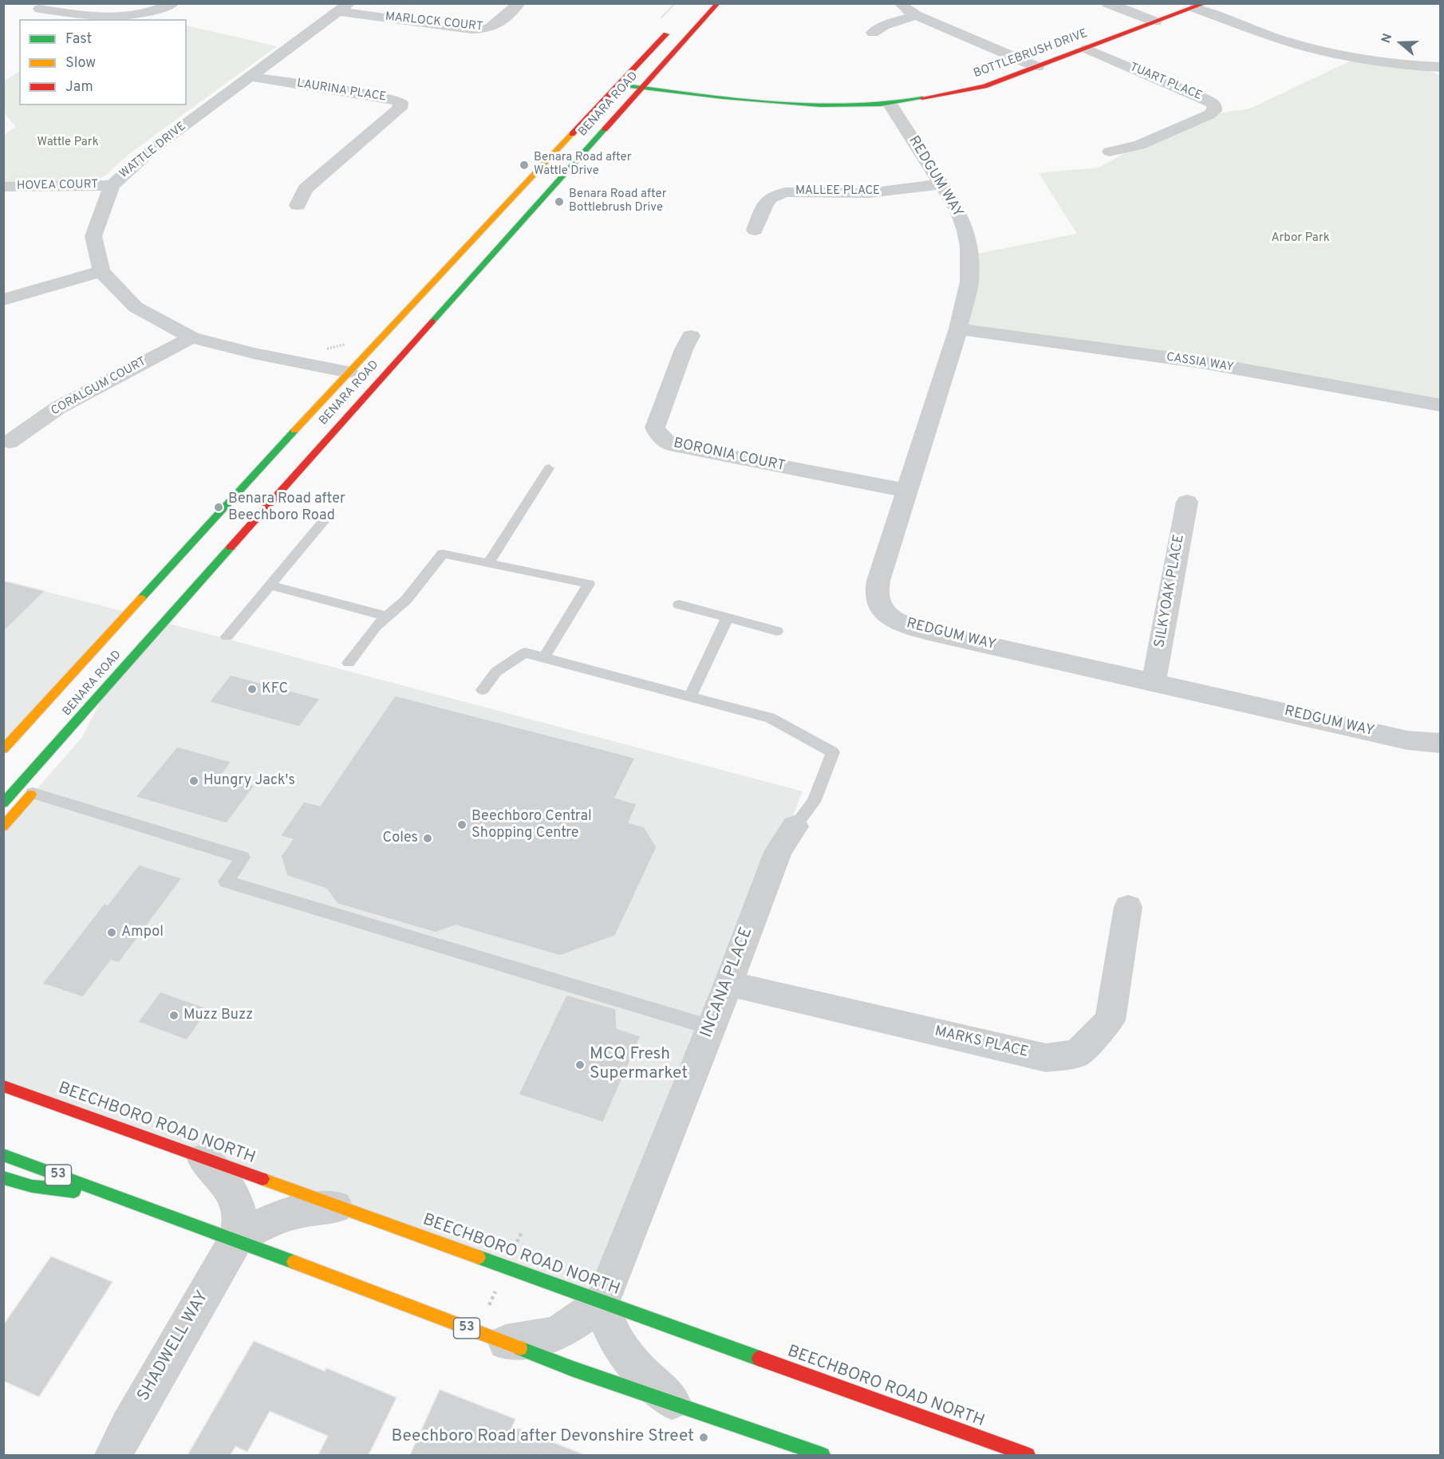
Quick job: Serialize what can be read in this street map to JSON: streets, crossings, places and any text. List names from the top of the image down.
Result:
{
  "streets": {
    "main road": [
      "BOTTLEBRUSH DRIVE",
      "BENARA ROAD",
      "BEECHBORO ROAD NORTH",
      "53"
    ],
    "street": [
      "MARLOCK COURT",
      "TUART PLACE",
      "LAURINA PLACE",
      "WATTLE DRIVE",
      "REDGUM WAY",
      "HOVEA COURT",
      "MALLEE PLACE",
      "CASSIA WAY",
      "CORALGUM COURT",
      "BORONIA COURT",
      "SILKYOAK PLACE",
      "INCANA PLACE",
      "MARKS PLACE",
      "SHADWELL WAY"
    ]
  },
  "crossings": [
    ["MARLOCK COURT", "WATTLE DRIVE"],
    ["BOTTLEBRUSH DRIVE", "TUART PLACE"],
    ["BOTTLEBRUSH DRIVE", "BENARA ROAD"],
    ["BOTTLEBRUSH DRIVE", "REDGUM WAY"],
    ["LAURINA PLACE", "WATTLE DRIVE"],
    ["WATTLE DRIVE", "HOVEA COURT"],
    ["REDGUM WAY", "MALLEE PLACE"],
    ["REDGUM WAY", "CASSIA WAY"],
    ["REDGUM WAY", "BORONIA COURT"],
    ["REDGUM WAY", "SILKYOAK PLACE"],
    ["INCANA PLACE", "MARKS PLACE"],
    ["INCANA PLACE", "BEECHBORO ROAD NORTH"],
    ["53", "SHADWELL WAY"]
  ],
  "parks": ["Wattle Park", "Arbor Park"],
  "places": [
    "Benara Road after Wattle Drive",
    "Benara Road after Bottlebrush Drive",
    "Benara Road after Beechboro Road",
    "KFC",
    "Hungry Jack's",
    "Beechboro Central Shopping Centre",
    "Coles",
    "Ampol",
    "Muzz Buzz",
    "MCQ Fresh Supermarket",
    "Beechboro Road after Devonshire Street"
  ],
  "legend": ["Fast", "Slow", "Jam"],
  "north": "left"
}
